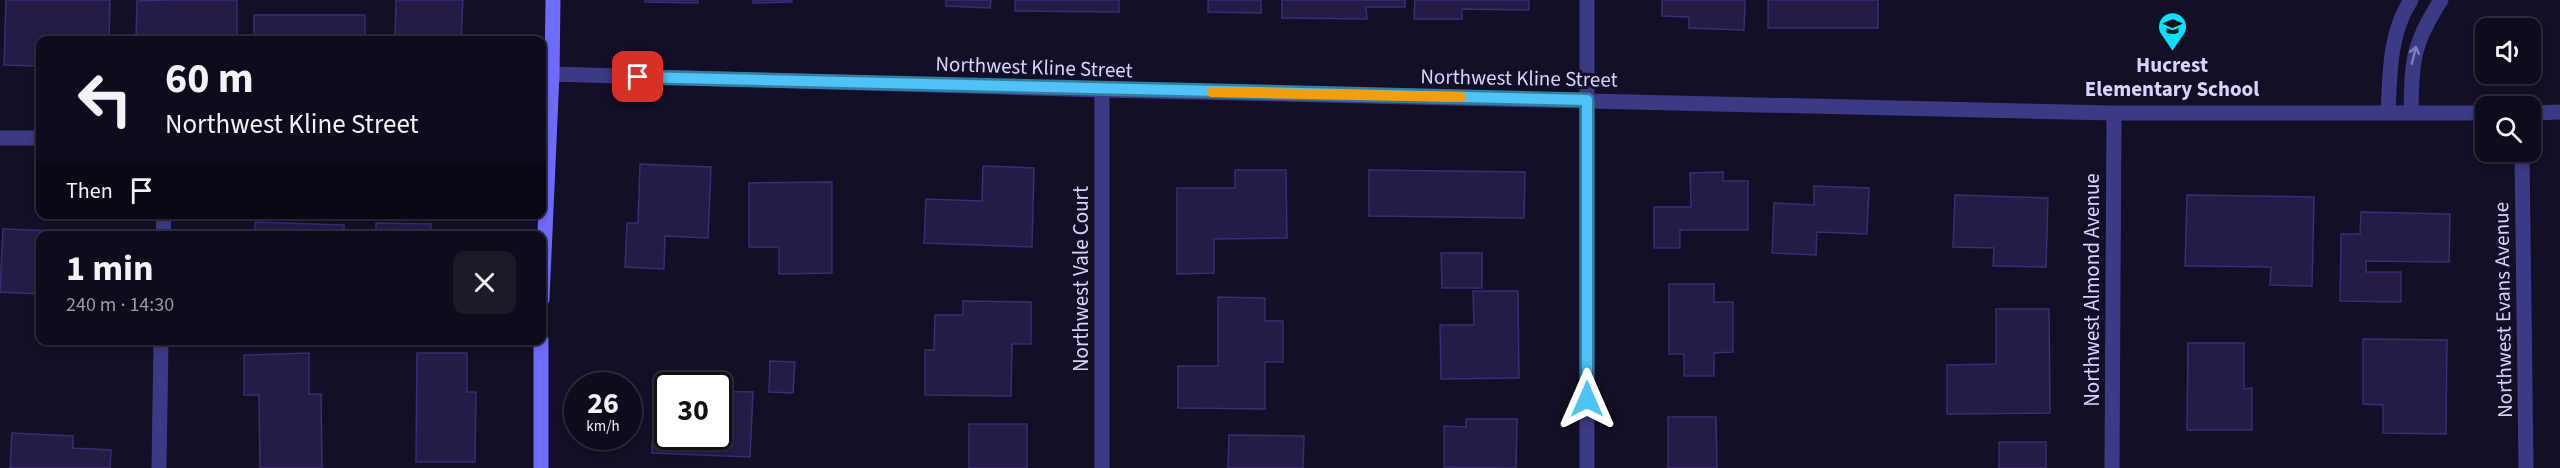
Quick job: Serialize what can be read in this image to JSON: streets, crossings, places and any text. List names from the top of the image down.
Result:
{
  "streets": {
    "street": [
      "Northwest Kline Street",
      "Northwest Vale Court",
      "Northwest Almond Avenue",
      "Northwest Evans Avenue"
    ]
  },
  "crossings": [
    ["Northwest Kline Street", "Northwest Vale Court"],
    ["Northwest Kline Street", "Northwest Almond Avenue"]
  ],
  "places": {
    "school or university": ["Hucrest Elementary School"]
  },
  "page": {
    "turn": ["60 m", "Northwest Kline Street"],
    "then": "Then",
    "heading": ["1 min", "240 m · 14:30"],
    "speed": "26 km/h",
    "limit": "30"
  }
}
